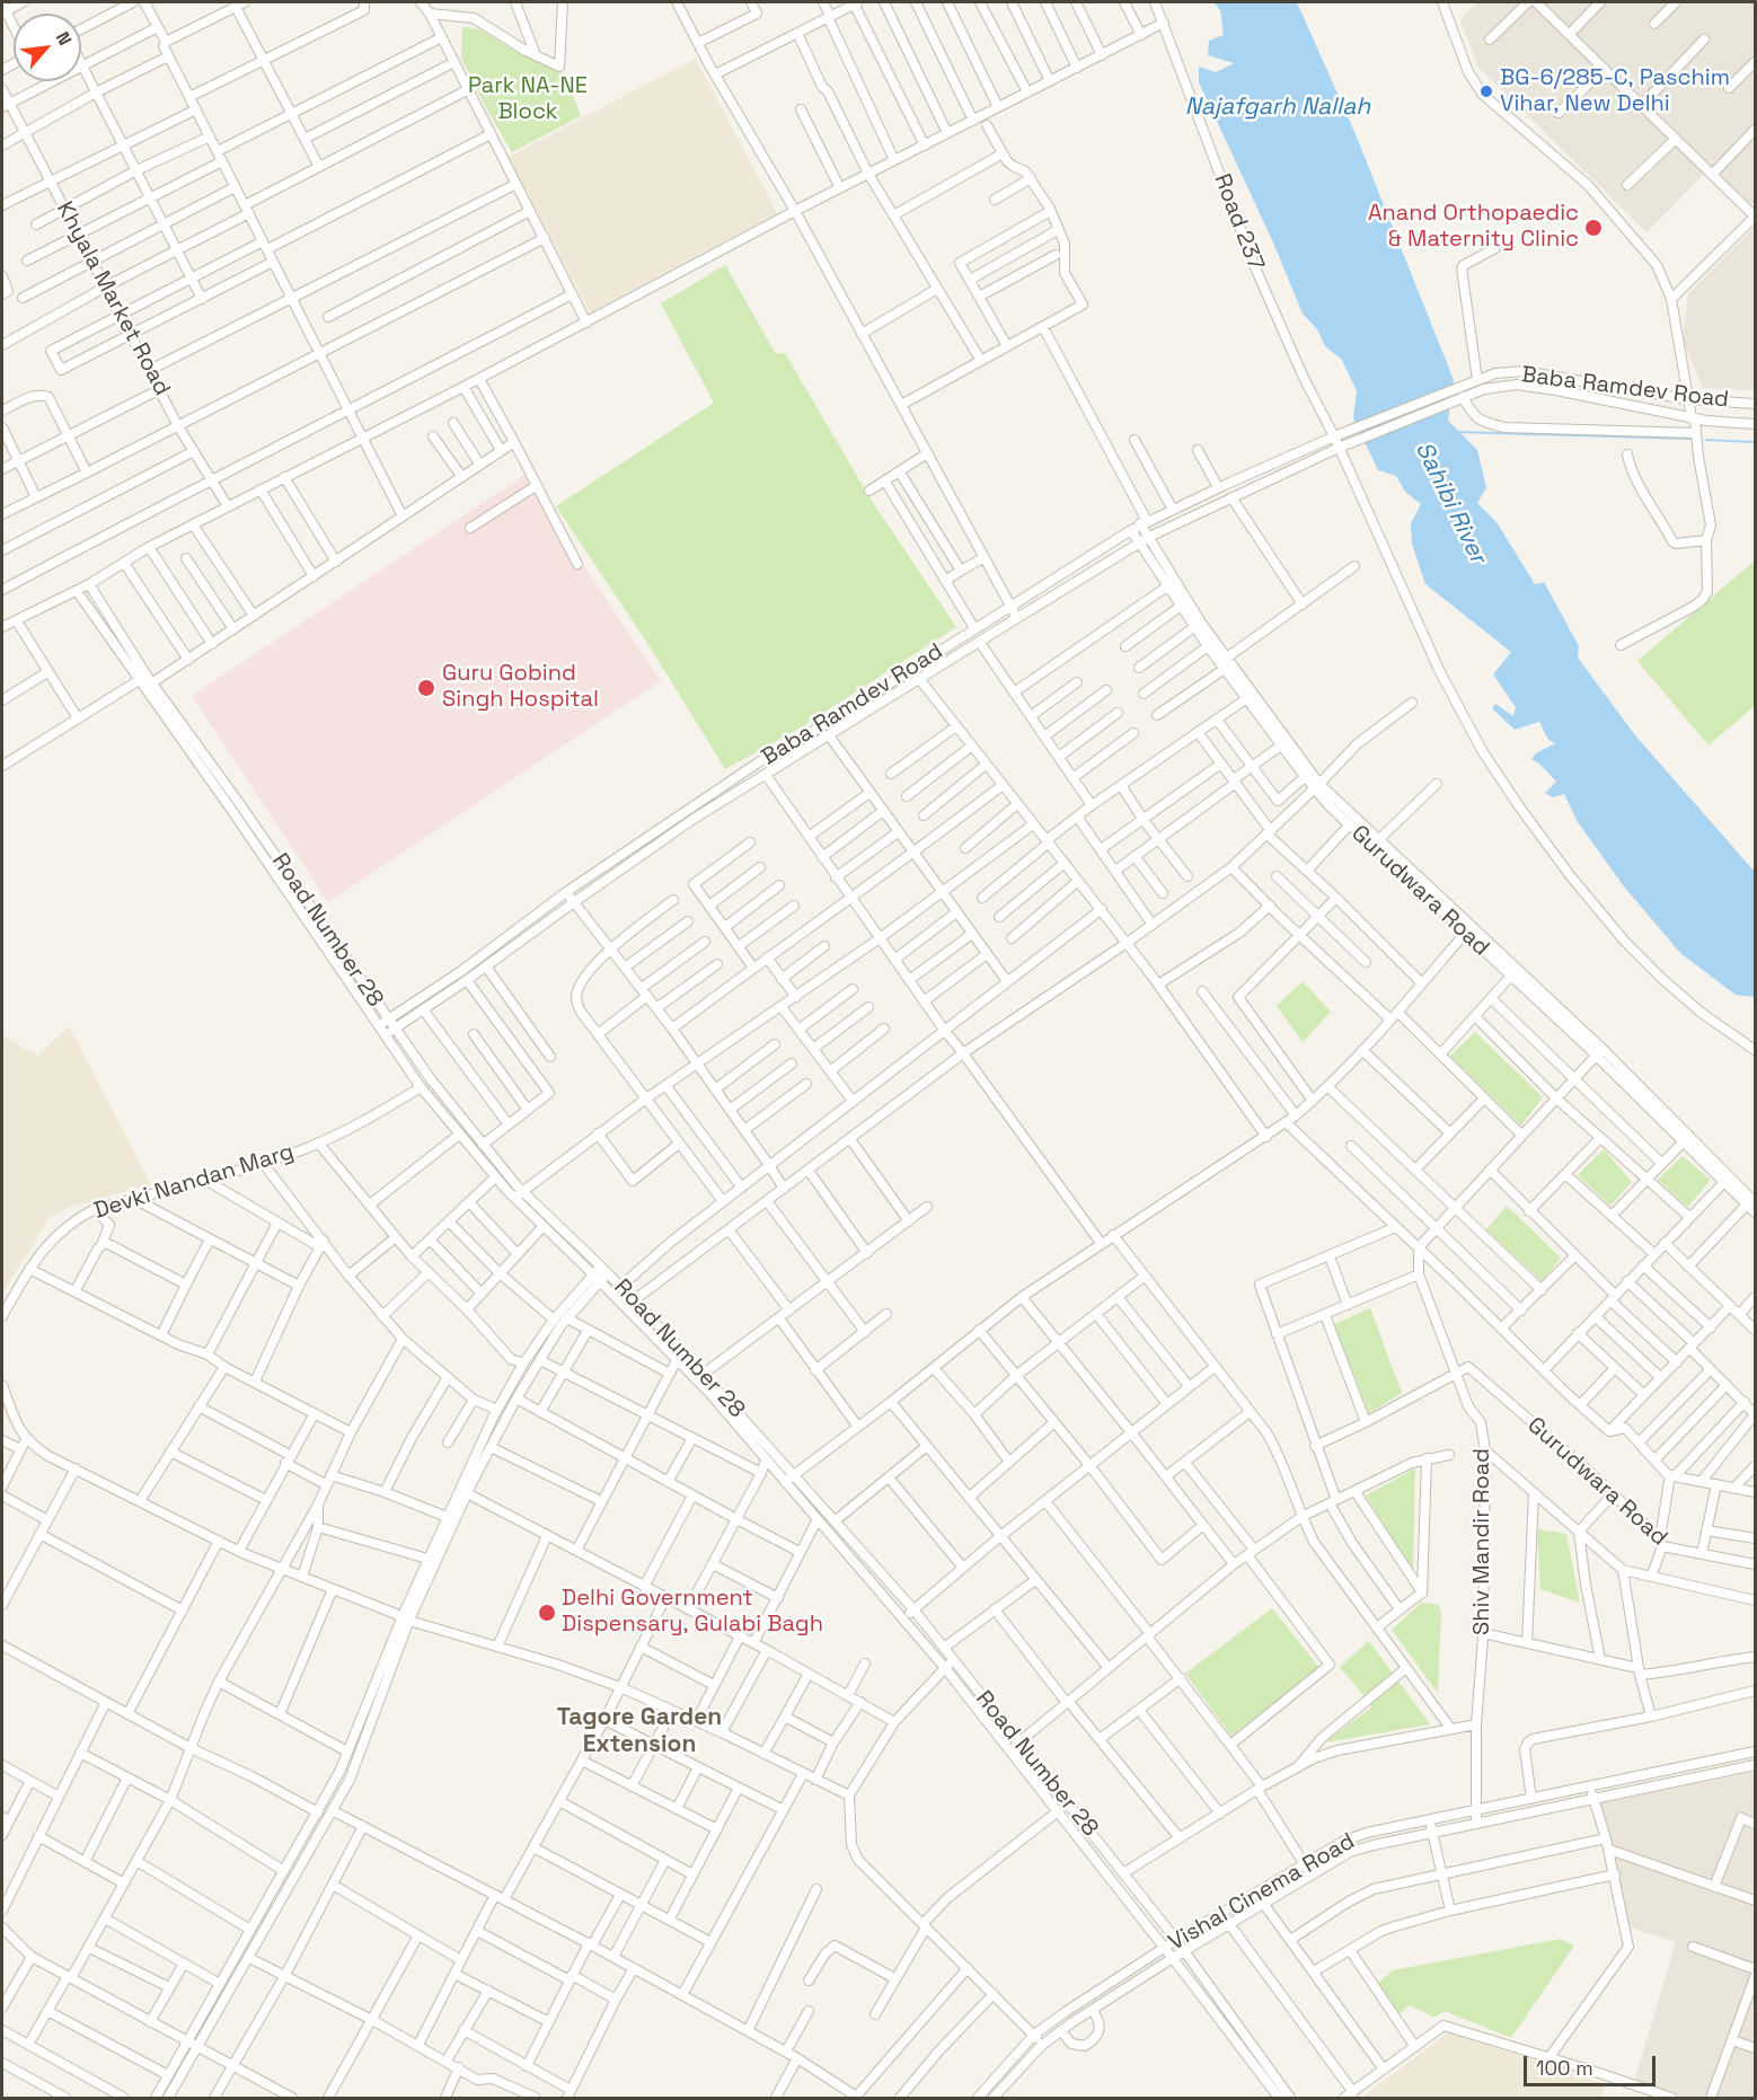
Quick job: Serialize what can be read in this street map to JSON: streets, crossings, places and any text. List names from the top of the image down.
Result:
{
  "streets": {
    "street": [
      "Road 237",
      "Khyala Market Road",
      "Baba Ramdev Road",
      "Gurudwara Road",
      "Road Number 28",
      "Devki Nandan Marg",
      "Shiv Mandir Road",
      "Vishal Cinema Road"
    ]
  },
  "crossings": [
    ["Road 237", "Baba Ramdev Road"],
    ["Baba Ramdev Road", "Gurudwara Road"],
    ["Baba Ramdev Road", "Road Number 28"],
    ["Gurudwara Road", "Shiv Mandir Road"],
    ["Road Number 28", "Devki Nandan Marg"],
    ["Road Number 28", "Vishal Cinema Road"],
    ["Shiv Mandir Road", "Vishal Cinema Road"]
  ],
  "districts": ["Tagore Garden Extension"],
  "water": ["Najafgarh Nallah", "Sahibi River"],
  "parks": ["Park NA-NE Block"],
  "places": [
    "BG-6/285-C, Paschim Vihar, New Delhi",
    "Anand Orthopaedic & Maternity Clinic",
    "Guru Gobind Singh Hospital",
    "Delhi Government Dispensary, Gulabi Bagh"
  ],
  "scale_bar": "100 m",
  "north": "top right"
}
